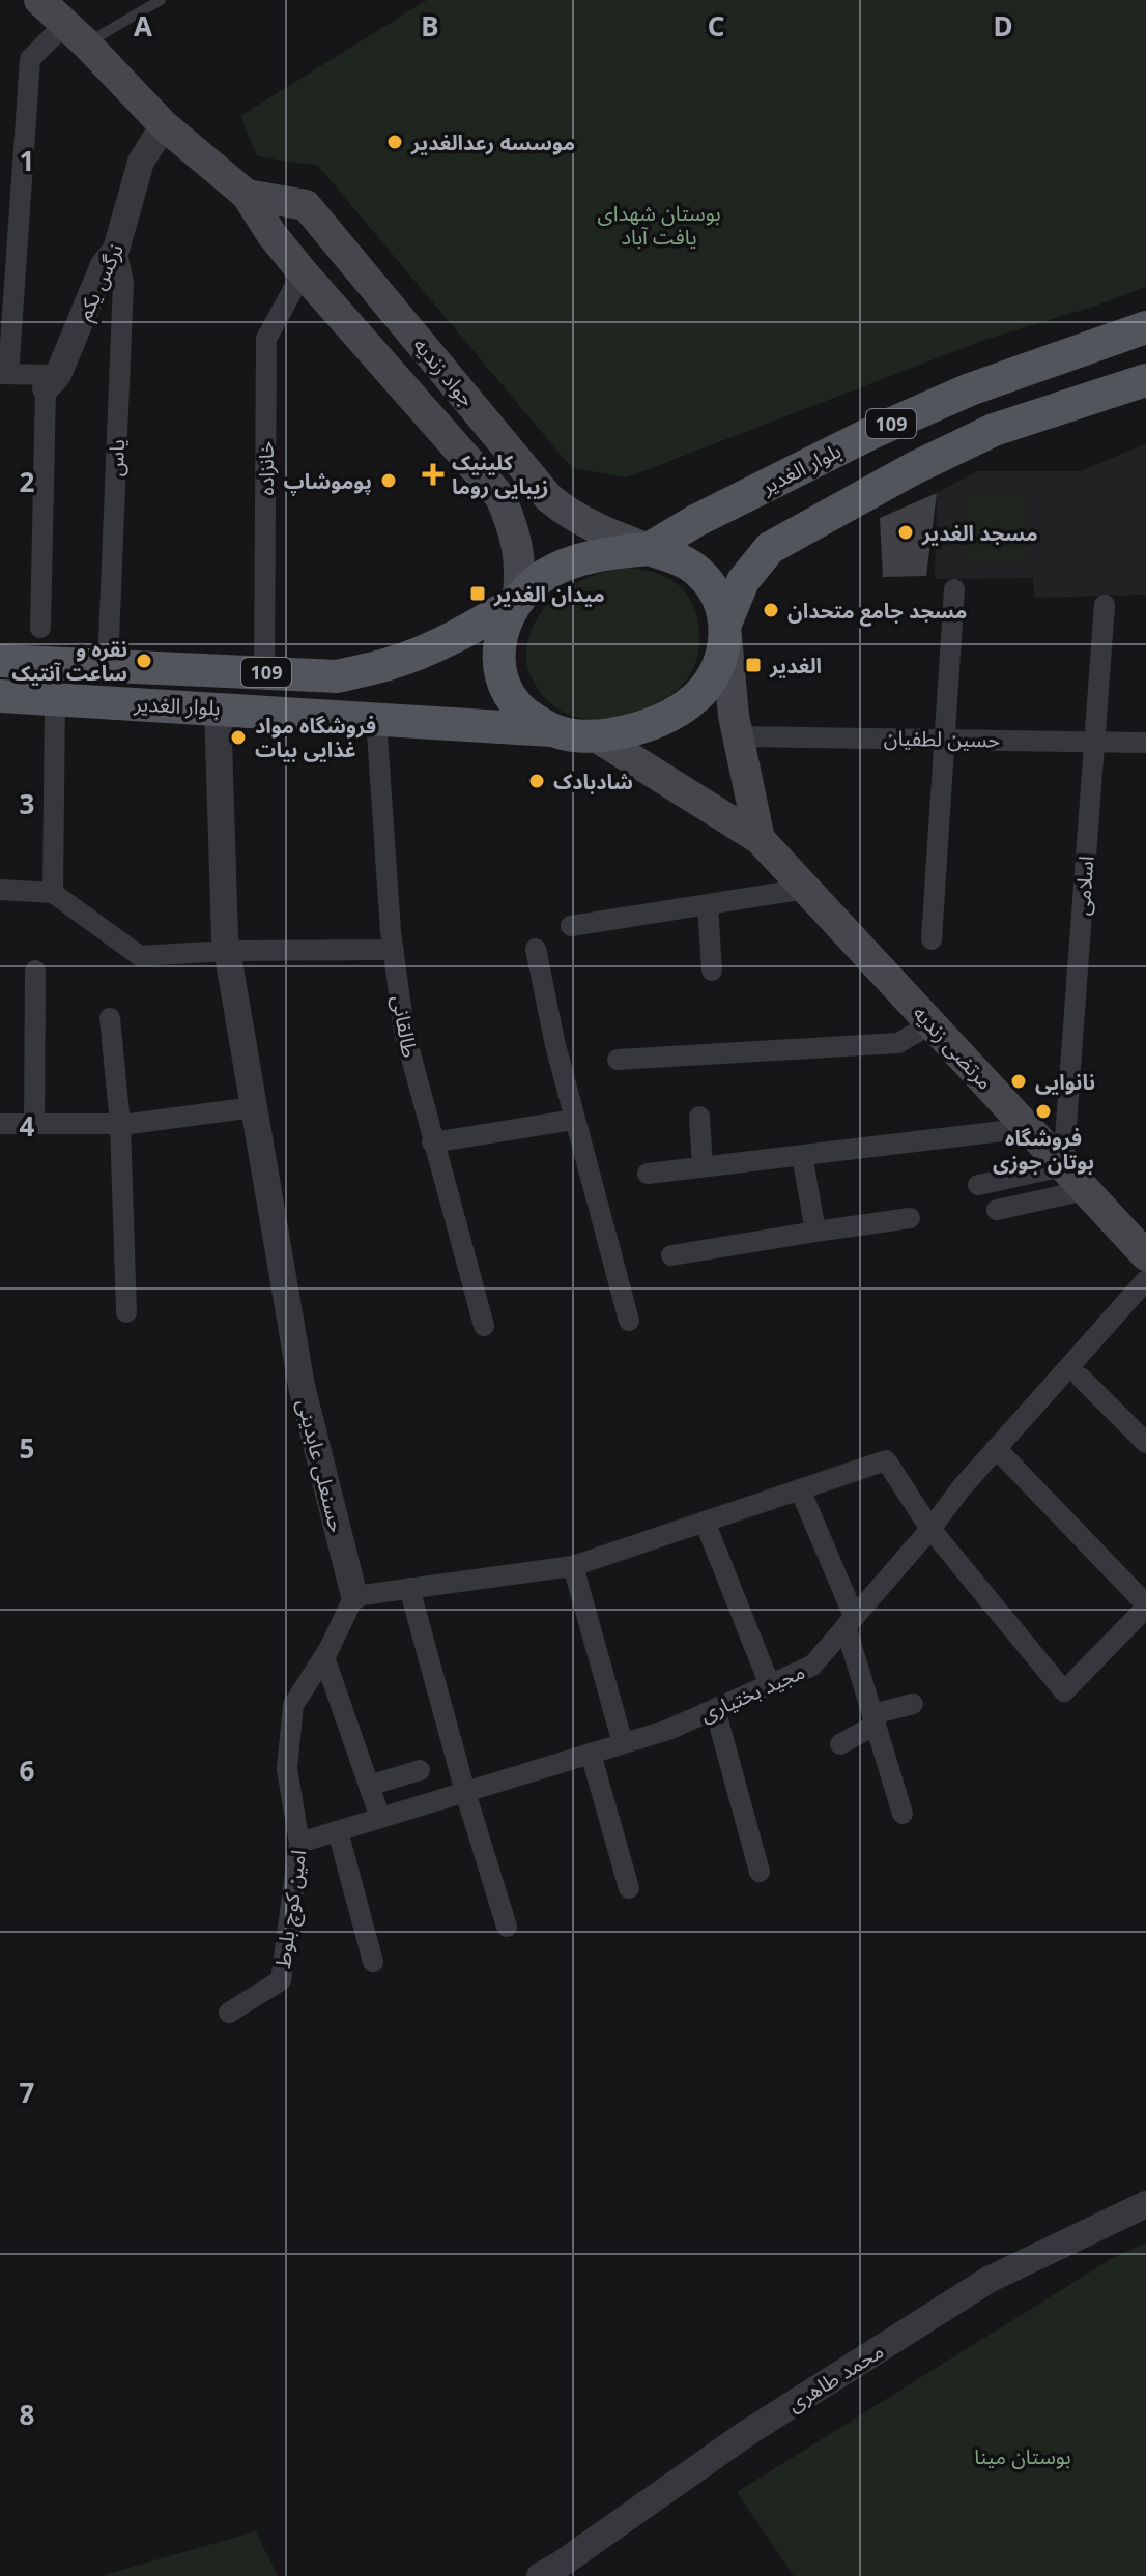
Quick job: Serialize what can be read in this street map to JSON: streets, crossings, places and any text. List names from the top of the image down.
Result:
{
  "streets": {
    "main road": [
      "جواد زندیه",
      "109",
      "بلوار الغدیر",
      "مرتضی زندیه"
    ],
    "street": [
      "نرگس یکم",
      "یاس",
      "خانزاده",
      "حسین لطفیان",
      "اسلامی",
      "طالقانی",
      "حسنعلی عابدینی",
      "مجید بختیاری",
      "امین کوچ بلوط",
      "محمد طاهری"
    ]
  },
  "crossings": [
    ["نرگس یکم", "جواد زندیه"],
    ["نرگس یکم", "یاس"],
    ["جواد زندیه", "109"],
    ["جواد زندیه", "خانزاده"],
    ["جواد زندیه", "بلوار الغدیر"],
    ["جواد زندیه", "مرتضی زندیه"],
    ["109", "بلوار الغدیر"],
    ["109", "مرتضی زندیه"],
    ["یاس", "بلوار الغدیر"],
    ["خانزاده", "بلوار الغدیر"],
    ["بلوار الغدیر", "طالقانی"],
    ["بلوار الغدیر", "مرتضی زندیه"],
    ["بلوار الغدیر", "حسنعلی عابدینی"],
    ["حسین لطفیان", "اسلامی"],
    ["اسلامی", "مرتضی زندیه"],
    ["حسنعلی عابدینی", "امین کوچ بلوط"],
    ["مجید بختیاری", "امین کوچ بلوط"]
  ],
  "parks": ["بوستان شهدای یافت آباد", "بوستان مینا"],
  "places": {
    "other": [
      "موسسه رعدالغدیر",
      "پوموشاپ",
      "مسجد الغدیر",
      "مسجد جامع متحدان",
      "نقره و ساعت آنتیک",
      "فروشگاه مواد غذایی بیات",
      "شادبادک",
      "نانوایی",
      "فروشگاه بوتان جوزی"
    ],
    "health": ["کلینیک زیبایی روما"],
    "transit": ["میدان الغدیر", "الغدیر"]
  },
  "grid": {
    "columns": [
      "A",
      "B",
      "C",
      "D"
    ],
    "rows": [
      "1",
      "2",
      "3",
      "4",
      "5",
      "6",
      "7",
      "8"
    ]
  }
}
